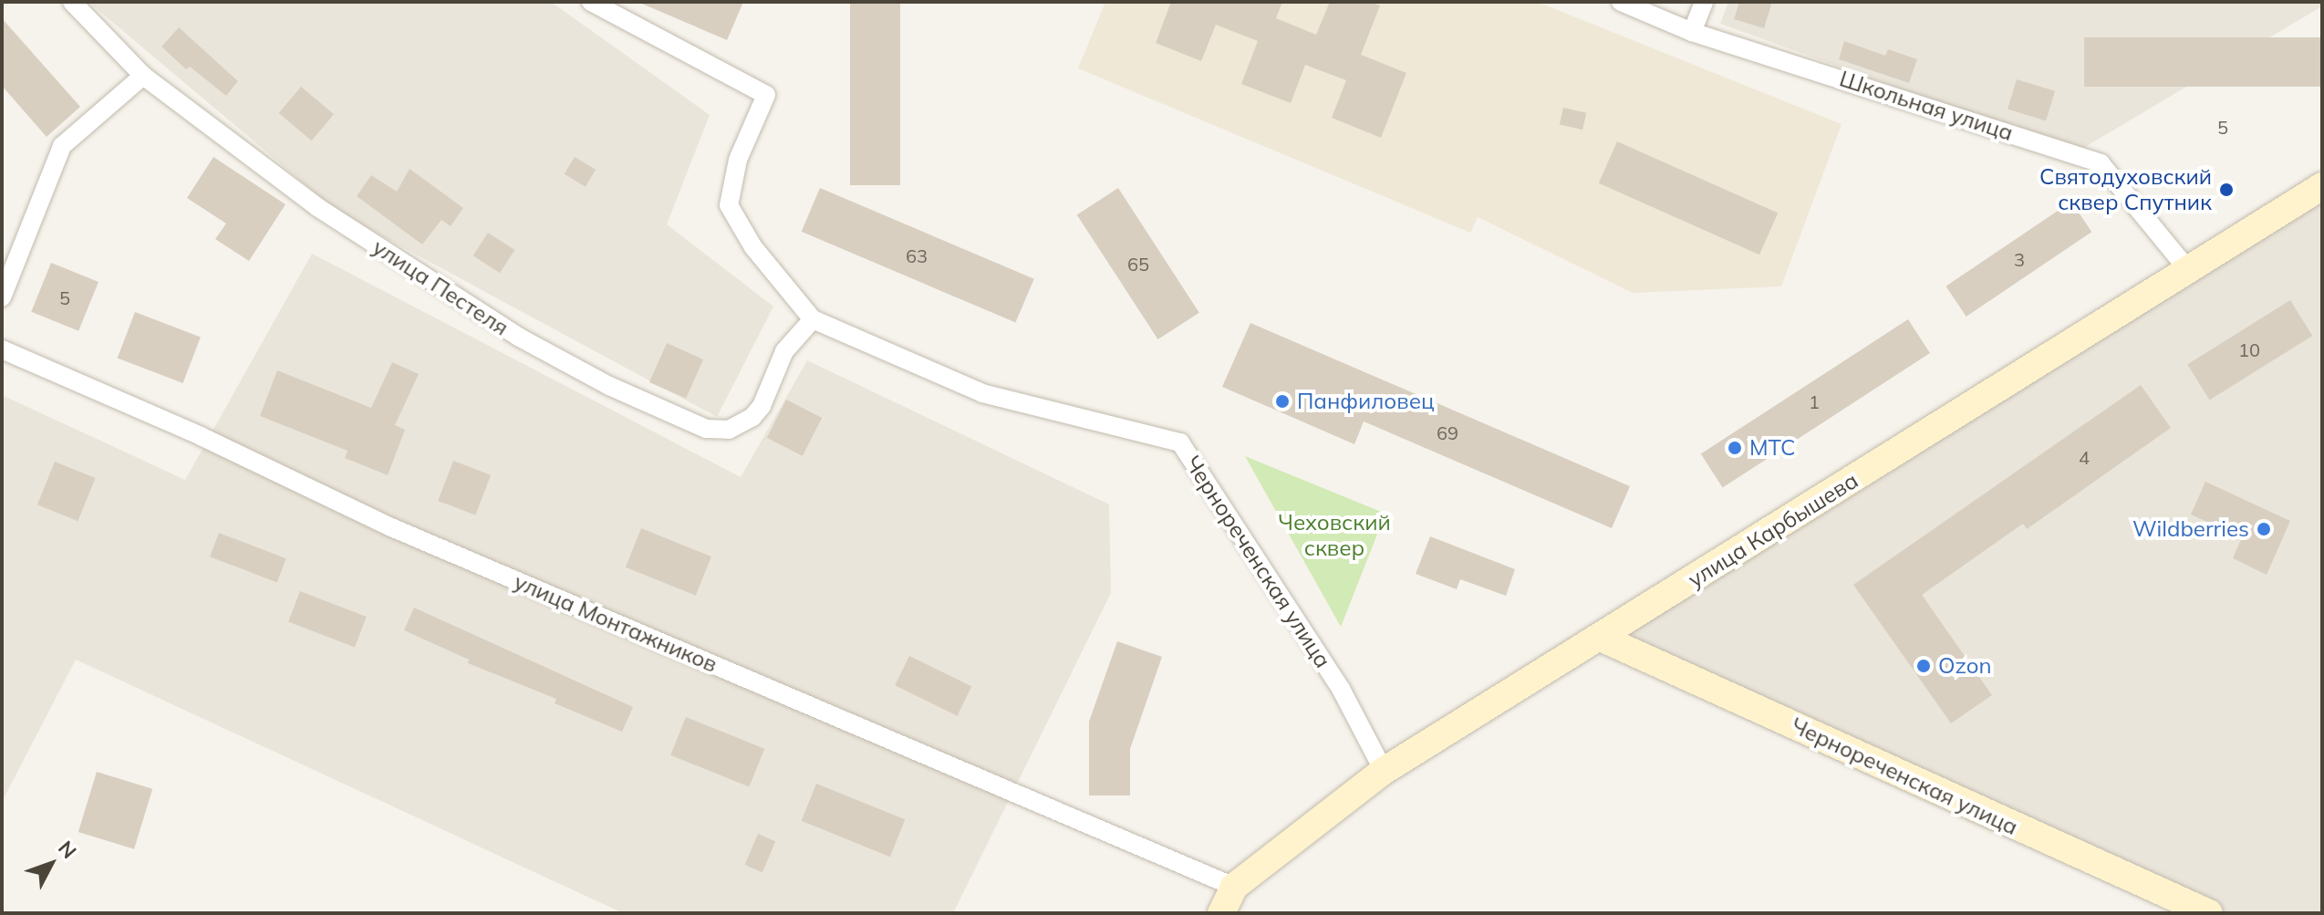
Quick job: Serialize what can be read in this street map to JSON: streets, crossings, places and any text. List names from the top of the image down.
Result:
{
  "streets": {
    "main road": ["улица Карбышева", "Чернореченская улица"],
    "street": ["Школьная улица", "улица Пестеля", "улица Монтажников"]
  },
  "crossings": [
    ["Школьная улица", "улица Карбышева"],
    ["улица Пестеля", "Чернореченская улица"],
    ["улица Карбышева", "Чернореченская улица"],
    ["улица Карбышева", "улица Монтажников"]
  ],
  "parks": ["Чеховский сквер"],
  "places": [
    "Святодуховский сквер Спутник",
    "Панфиловец",
    "МТС",
    "Wildberries",
    "Ozon"
  ],
  "house_numbers": [
    "5",
    "63",
    "3",
    "65",
    "5",
    "10",
    "1",
    "69",
    "4"
  ],
  "north": "top right"
}
